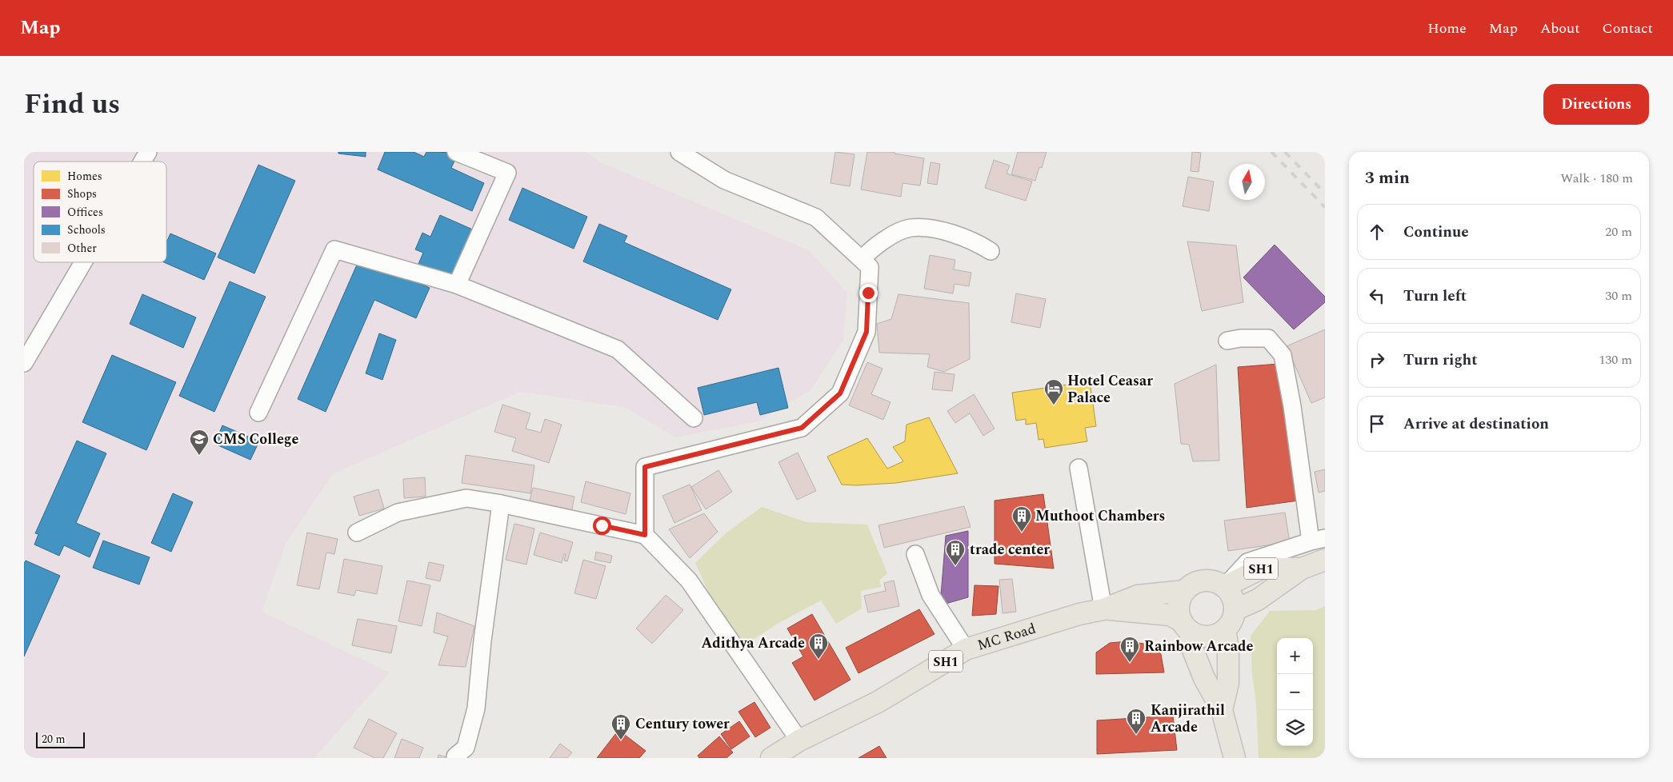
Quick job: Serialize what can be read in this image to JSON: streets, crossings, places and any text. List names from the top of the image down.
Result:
{
  "streets": {
    "main road": ["SH1", "MC Road"]
  },
  "crossings": [
    ["SH1", "MC Road"]
  ],
  "places": {
    "hotel": ["Hotel Ceasar Palace"],
    "school or university": ["CMS College"],
    "building": [
      "Muthoot Chambers",
      "trade center",
      "Adithya Arcade",
      "Rainbow Arcade",
      "Kanjirathil Arcade",
      "Century tower"
    ]
  },
  "legend": [
    "Homes",
    "Shops",
    "Offices",
    "Schools",
    "Other"
  ],
  "scale_bar": "20 m",
  "north": "top",
  "page": {
    "header": "Map",
    "nav": [
      "Home",
      "Map",
      "About",
      "Contact"
    ],
    "title": "Find us",
    "buttons": "Directions",
    "heading": ["3 min", "Walk · 180 m"],
    "list": [
      ["Continue", "20 m"],
      ["Turn left", "30 m"],
      ["Turn right", "130 m"],
      "Arrive at destination"
    ],
    "map_buttons": ["+", "−"],
    "scale": "20 m"
  }
}
